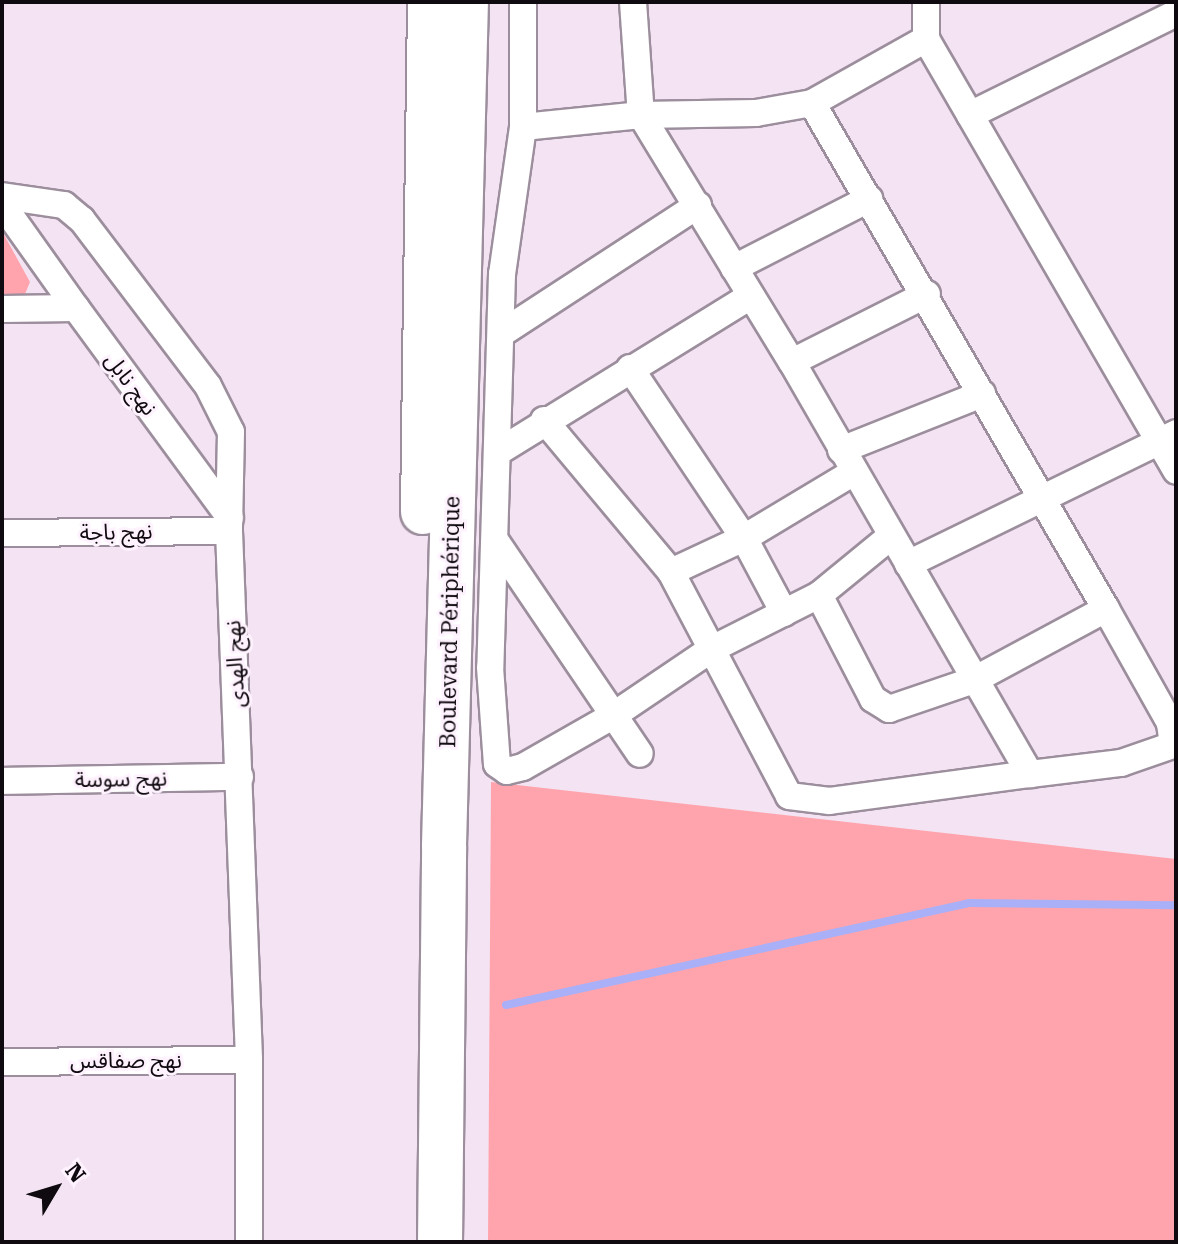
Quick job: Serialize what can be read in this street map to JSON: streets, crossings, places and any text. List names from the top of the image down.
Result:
{
  "streets": {
    "highway": ["Boulevard Périphérique"],
    "street": [
      "نهج نابل",
      "نهج باجة",
      "نهج الهدى",
      "نهج سوسة",
      "نهج صفاقس"
    ]
  },
  "crossings": [
    ["نهج نابل", "نهج باجة"],
    ["نهج نابل", "نهج الهدى"],
    ["نهج باجة", "نهج الهدى"],
    ["نهج الهدى", "نهج سوسة"],
    ["نهج الهدى", "نهج صفاقس"]
  ],
  "north": "top right"
}
